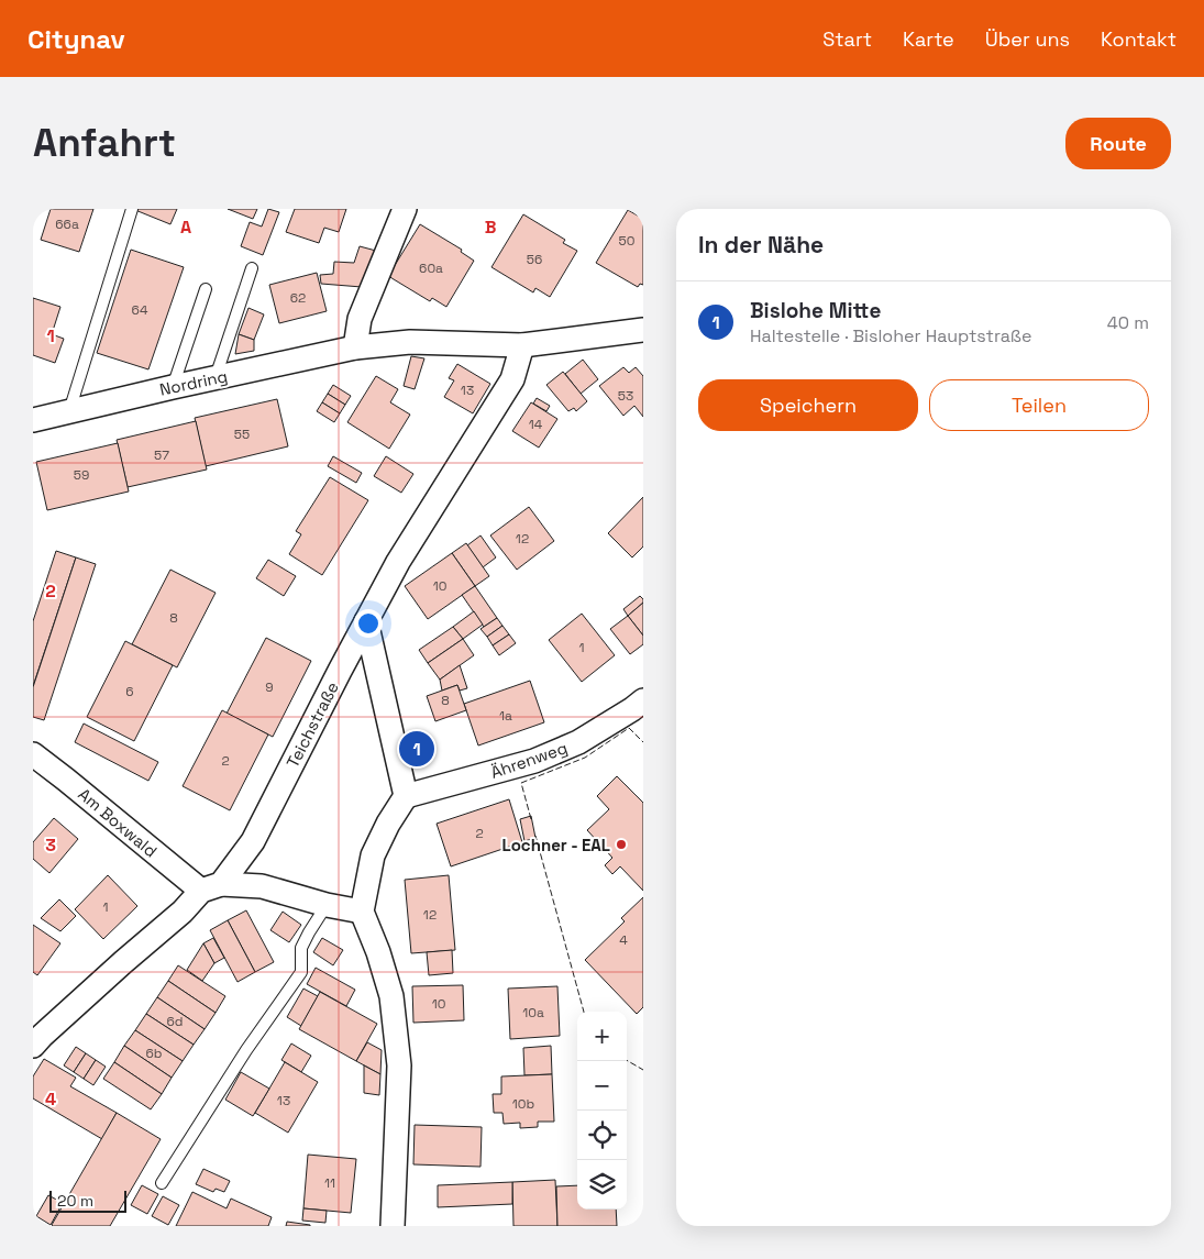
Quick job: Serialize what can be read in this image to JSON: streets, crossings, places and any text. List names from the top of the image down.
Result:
{
  "streets": {
    "street": [
      "Nordring",
      "Teichstraße",
      "Ährenweg",
      "Am Boxwald"
    ]
  },
  "crossings": [
    ["Nordring", "Teichstraße"],
    ["Teichstraße", "Am Boxwald"]
  ],
  "places": ["Lochner - EAL"],
  "house_numbers": [
    "66a",
    "50",
    "56",
    "60a",
    "62",
    "64",
    "13",
    "53",
    "14",
    "55",
    "57",
    "59",
    "12",
    "10",
    "8",
    "1",
    "9",
    "6",
    "8",
    "1a",
    "2",
    "2",
    "1",
    "12",
    "4",
    "10",
    "10a",
    "6d",
    "6b",
    "13",
    "10b",
    "11"
  ],
  "scale_bar": "20 m",
  "page": {
    "header": "Citynav",
    "nav": [
      "Start",
      "Karte",
      "Über uns",
      "Kontakt"
    ],
    "buttons": [
      "Route",
      ["Speichern", "Teilen"]
    ],
    "title": "Anfahrt",
    "heading": "In der Nähe",
    "list": [
      {
        "mark": "1",
        "name": "Bislohe Mitte",
        "note": "Haltestelle · Bisloher Hauptstraße",
        "value": "40 m"
      }
    ],
    "pins": "1",
    "map_buttons": ["+", "−"],
    "scale": "20 m"
  },
  "grid": {
    "columns": ["A", "B"],
    "rows": [
      "1",
      "2",
      "3",
      "4"
    ]
  }
}
